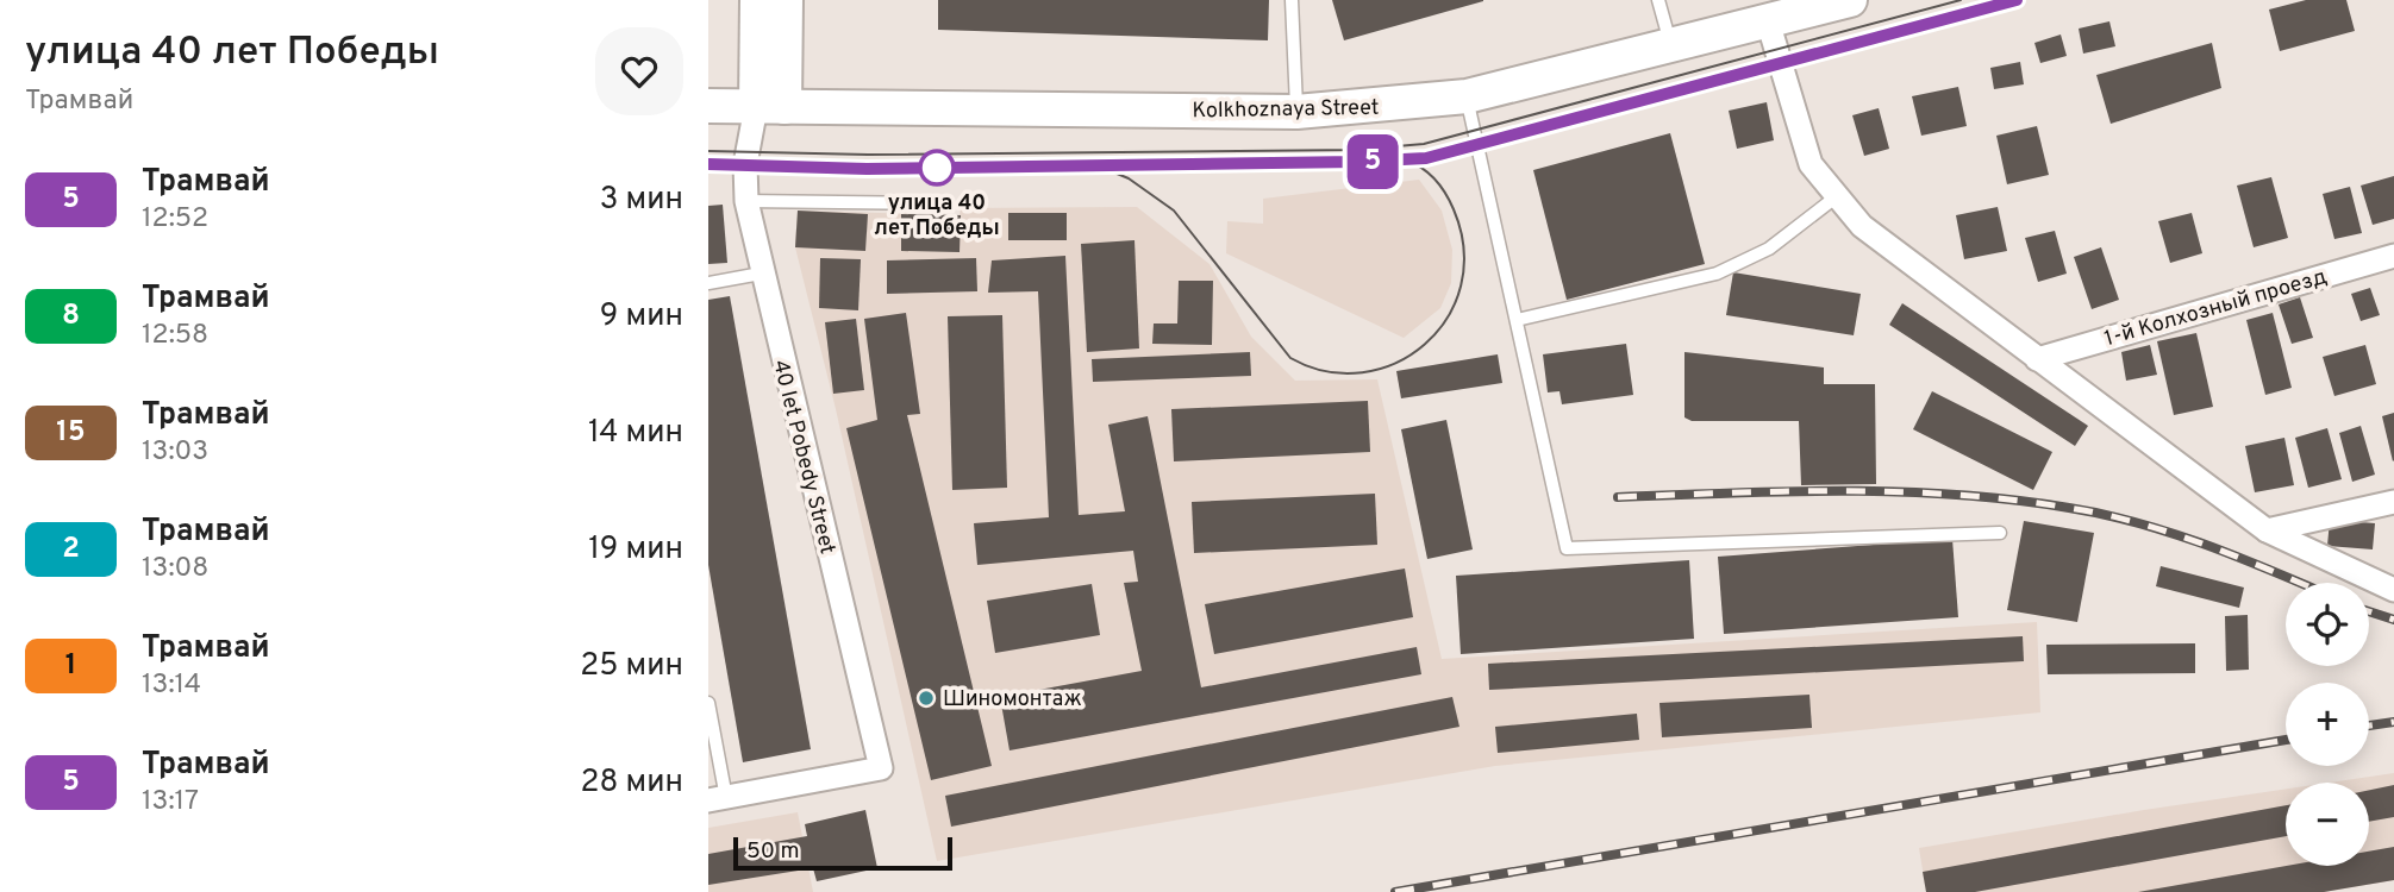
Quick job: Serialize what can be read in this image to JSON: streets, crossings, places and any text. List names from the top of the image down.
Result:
{
  "streets": {
    "main road": ["Kolkhoznaya Street"],
    "street": ["1-й Колхозный проезд", "40 let Pobedy Street"]
  },
  "crossings": [
    ["Kolkhoznaya Street", "40 let Pobedy Street"]
  ],
  "places": ["улица 40 лет Победы", "Шиномонтаж"],
  "lines": ["tram line 5"],
  "scale_bar": "50 m",
  "page": {
    "heading": ["улица 40 лет Победы", "Трамвай"],
    "on_map": "5",
    "list": [
      {
        "mark": "5",
        "name": "Трамвай",
        "note": "12:52",
        "value": "3 мин"
      },
      {
        "mark": "8",
        "name": "Трамвай",
        "note": "12:58",
        "value": "9 мин"
      },
      {
        "mark": "15",
        "name": "Трамвай",
        "note": "13:03",
        "value": "14 мин"
      },
      {
        "mark": "2",
        "name": "Трамвай",
        "note": "13:08",
        "value": "19 мин"
      },
      {
        "mark": "1",
        "name": "Трамвай",
        "note": "13:14",
        "value": "25 мин"
      },
      {
        "mark": "5",
        "name": "Трамвай",
        "note": "13:17",
        "value": "28 мин"
      }
    ],
    "map_buttons": ["+", "−"],
    "scale": "50 m"
  }
}
